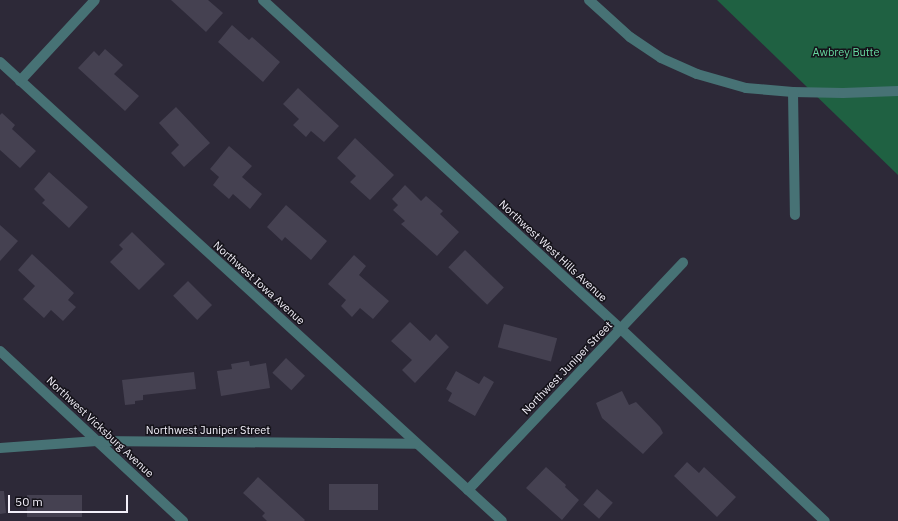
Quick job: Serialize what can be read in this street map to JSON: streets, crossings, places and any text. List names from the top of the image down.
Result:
{
  "streets": {
    "street": [
      "Northwest West Hills Avenue",
      "Northwest Iowa Avenue",
      "Northwest Juniper Street",
      "Northwest Vicksburg Avenue"
    ]
  },
  "crossings": [
    ["Northwest West Hills Avenue", "Northwest Juniper Street"],
    ["Northwest Iowa Avenue", "Northwest Juniper Street"],
    ["Northwest Juniper Street", "Northwest Vicksburg Avenue"]
  ],
  "parks": ["Awbrey Butte"],
  "scale_bar": "50 m"
}
